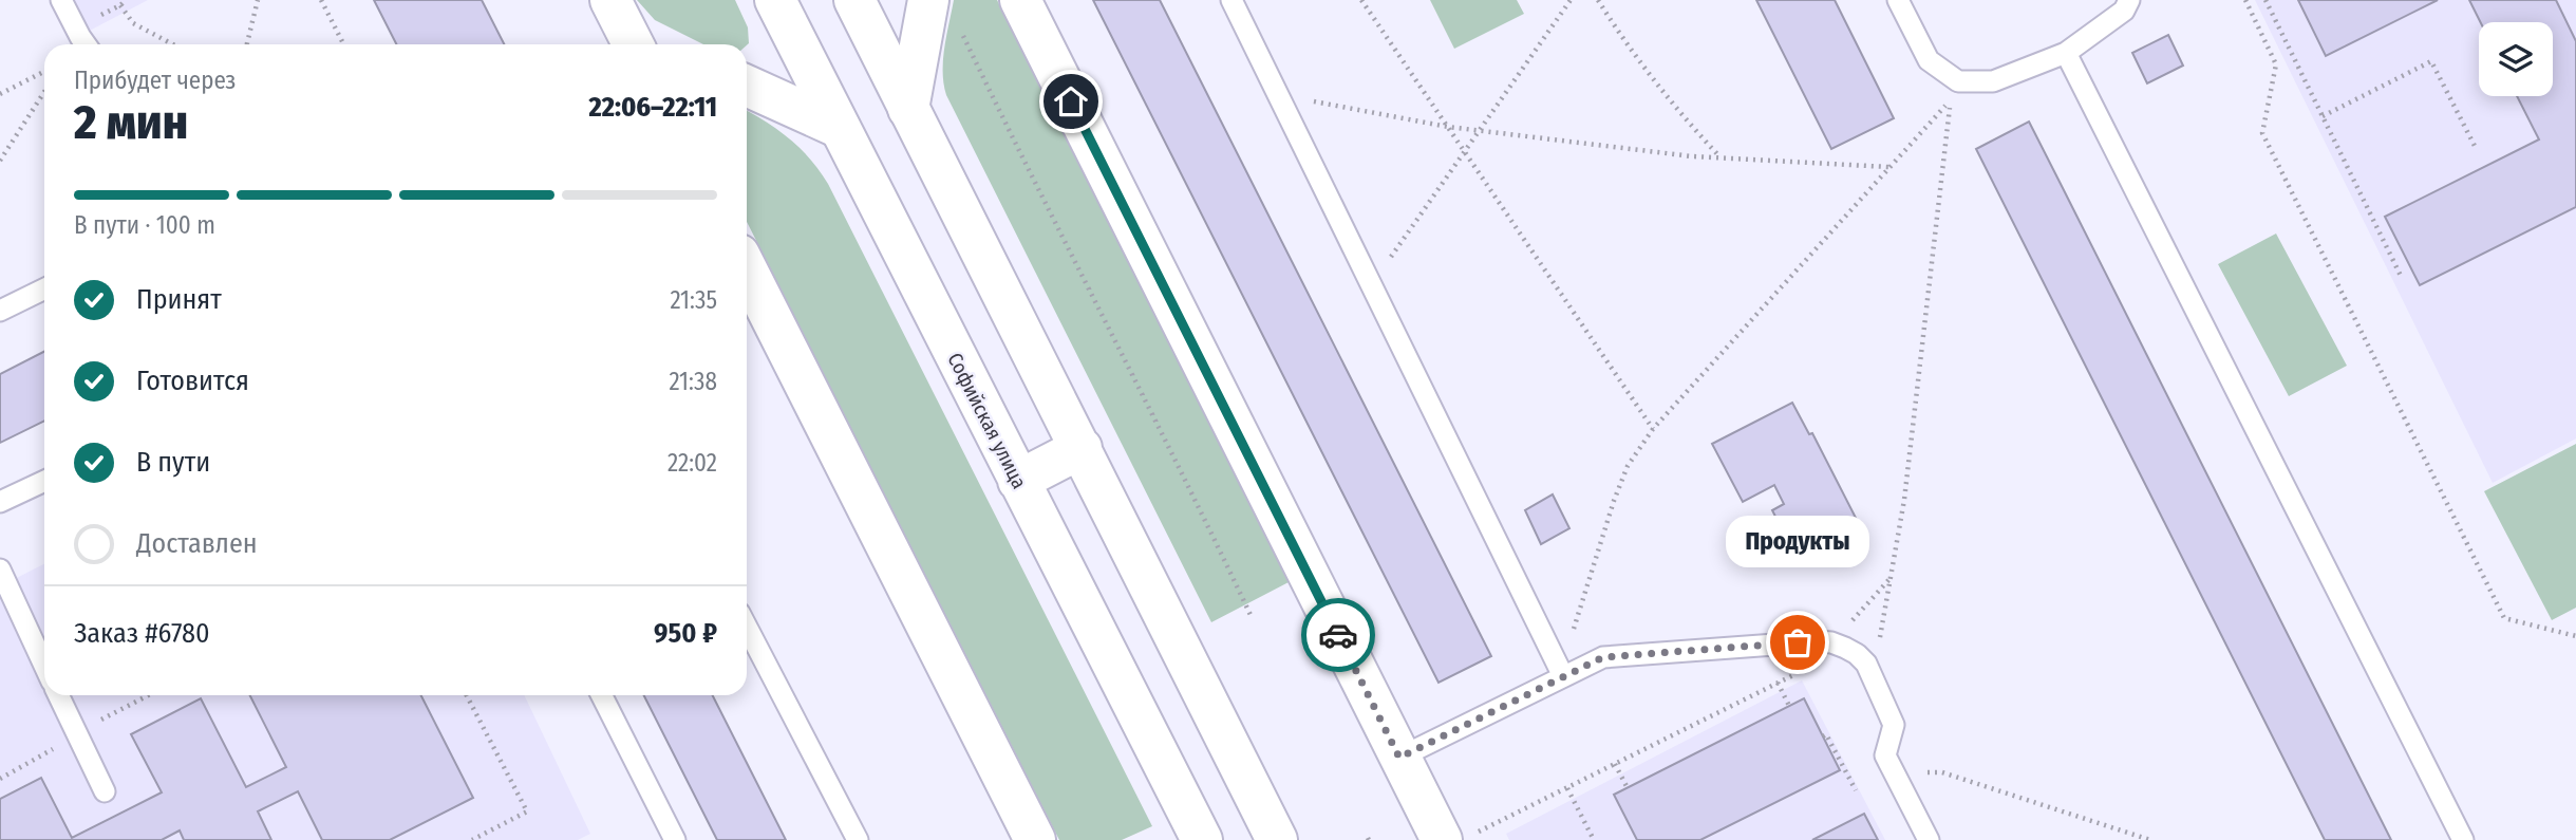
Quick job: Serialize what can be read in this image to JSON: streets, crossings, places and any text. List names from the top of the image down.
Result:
{
  "streets": {
    "main road": ["Софийская улица"]
  },
  "places": ["Продукты"],
  "page": {
    "heading": ["2 мин", "Прибудет через", "22:06–22:11"],
    "panel": ["Заказ #6780", "950 ₽"],
    "bar": "В пути · 100 m",
    "list": [
      ["Принят", "21:35"],
      ["Готовится", "21:38"],
      ["В пути", "22:02"],
      "Доставлен"
    ],
    "bubble": "Продукты"
  }
}
